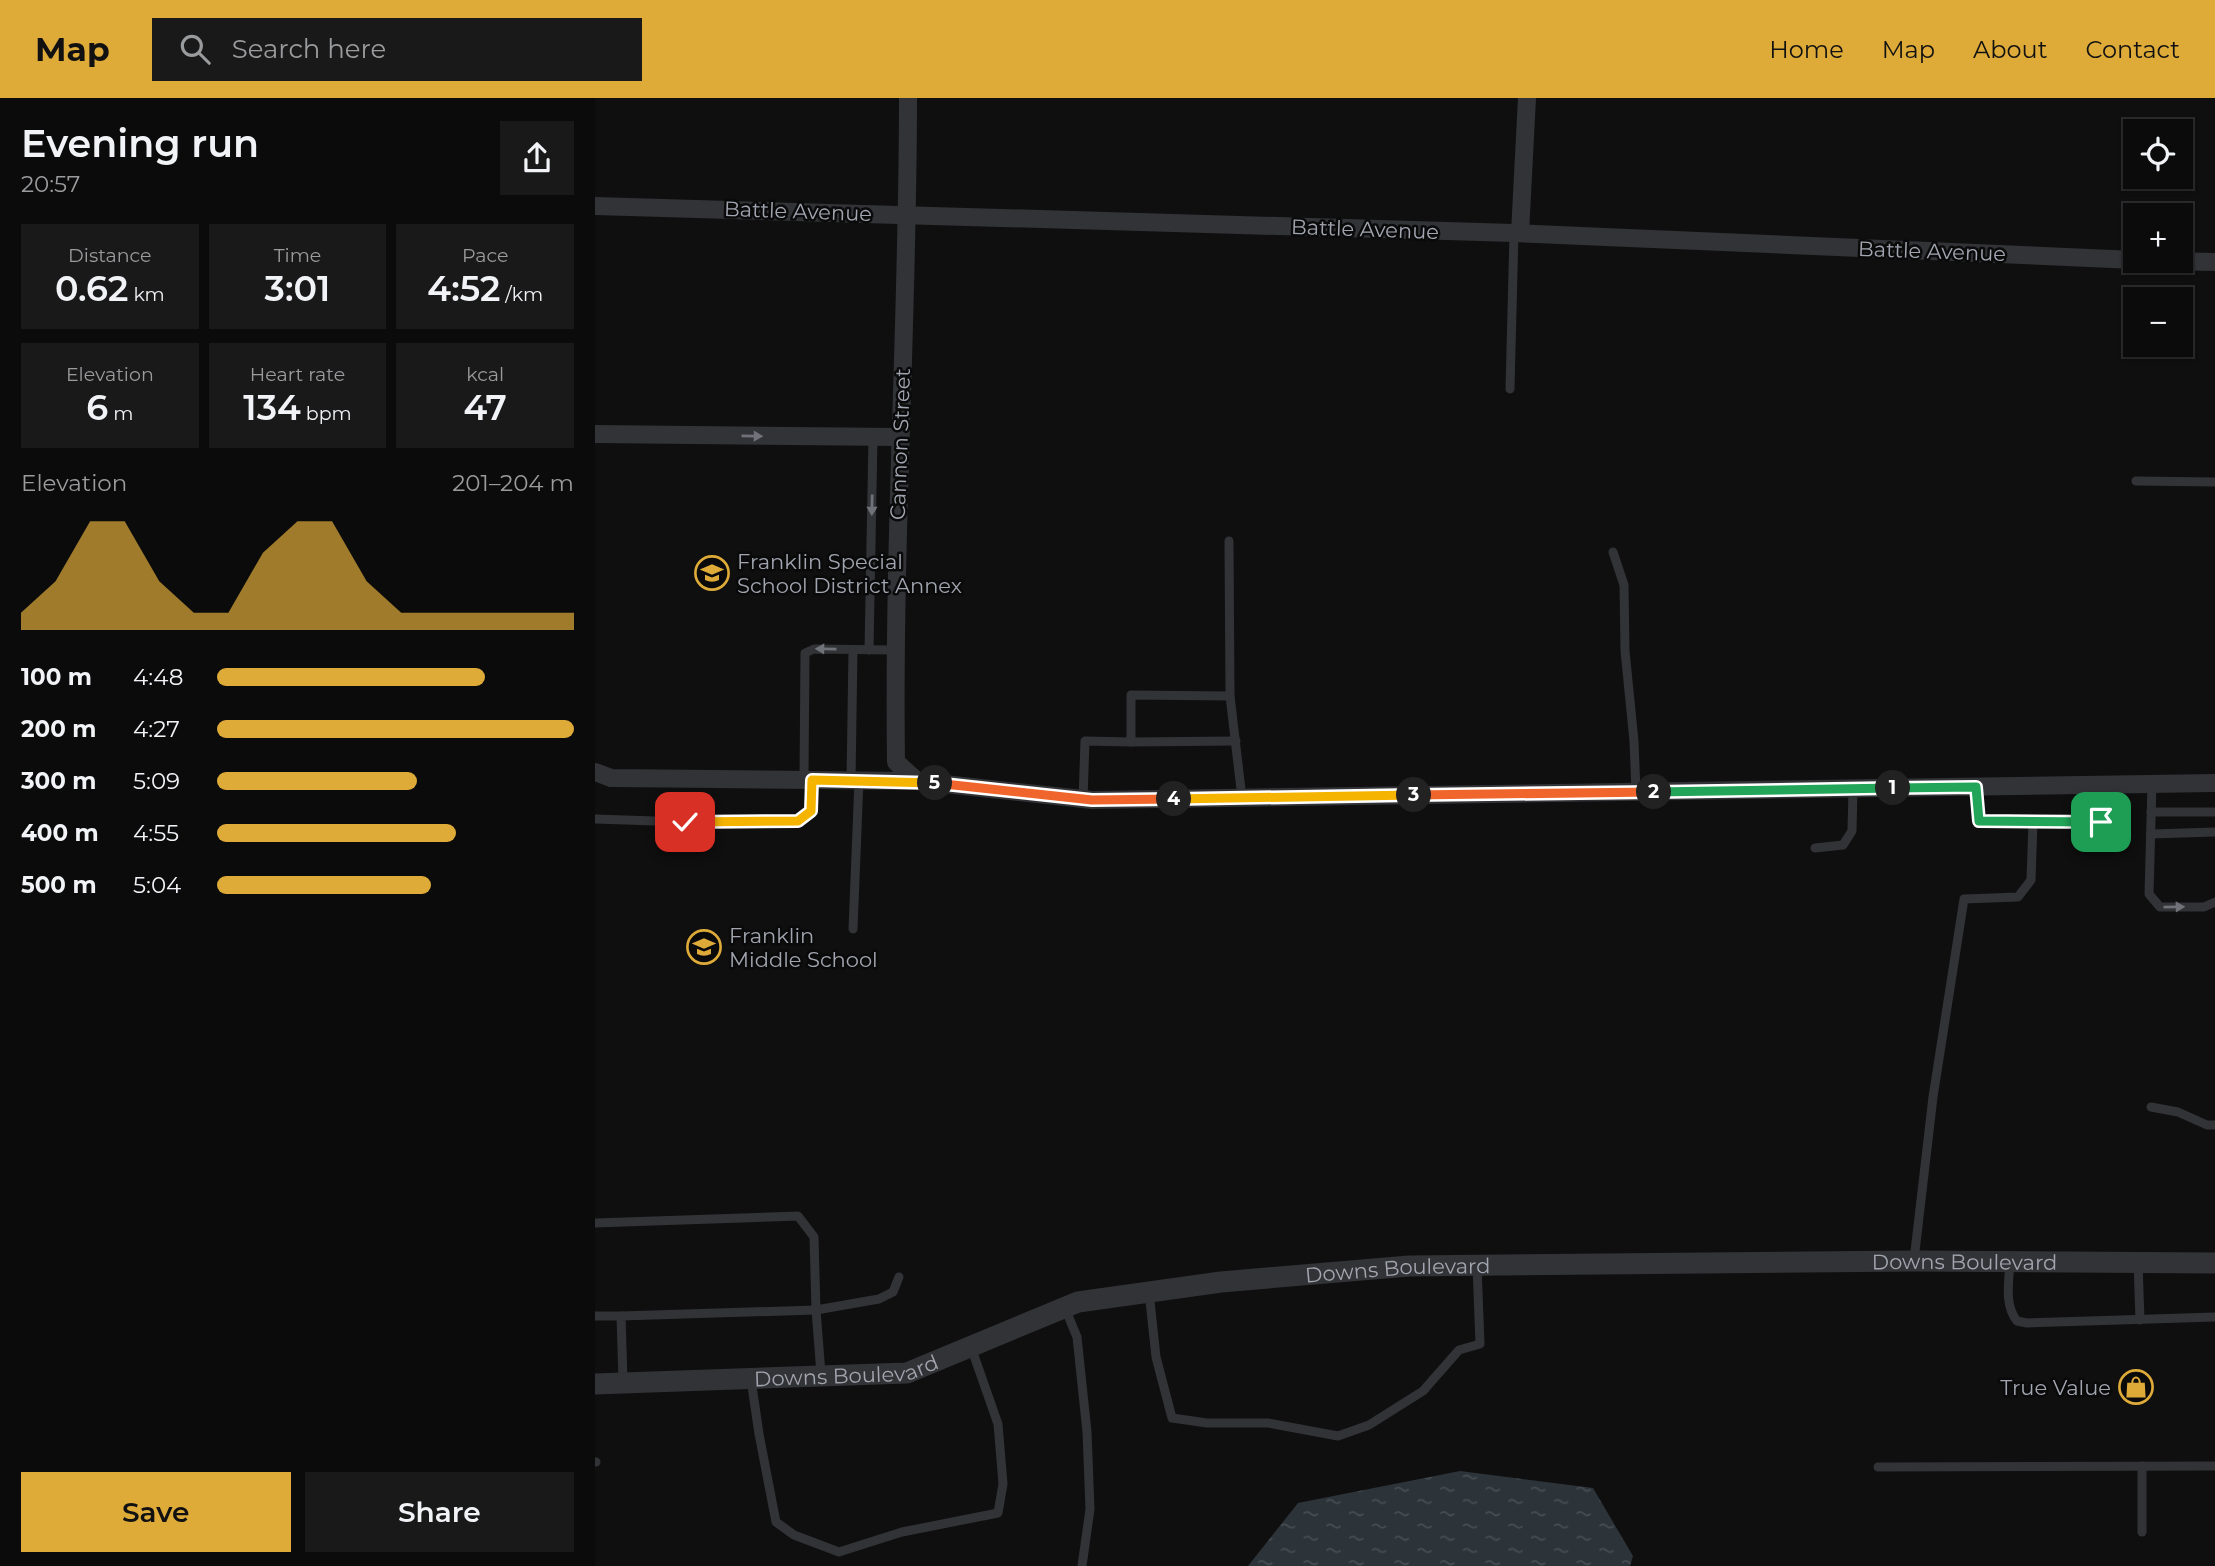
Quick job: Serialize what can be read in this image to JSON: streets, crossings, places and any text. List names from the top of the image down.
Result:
{
  "streets": {
    "street": ["Battle Avenue", "Cannon Street", "Downs Boulevard"]
  },
  "crossings": [
    ["Battle Avenue", "Cannon Street"]
  ],
  "places": {
    "school or university": ["Franklin Special School District Annex", "Franklin Middle School"],
    "shop": ["True Value"]
  },
  "page": {
    "header": "Map",
    "search": "Search here",
    "nav": [
      "Home",
      "Map",
      "About",
      "Contact"
    ],
    "heading": ["Evening run", "20:57"],
    "map_buttons": ["+", "−"],
    "stats": [
      ["Distance", "0.62 km"],
      ["Time", "3:01"],
      ["Pace", "4:52 /km"],
      ["Elevation", "6 m"],
      ["Heart rate", "134 bpm"],
      ["kcal", "47"]
    ],
    "chart": ["Elevation", "201–204 m"],
    "list": [
      {
        "name": "100 m",
        "note": "4:48"
      },
      {
        "name": "200 m",
        "note": "4:27"
      },
      {
        "name": "300 m",
        "note": "5:09"
      },
      {
        "name": "400 m",
        "note": "4:55"
      },
      {
        "name": "500 m",
        "note": "5:04"
      }
    ],
    "pins": [
      "5",
      "1",
      "2",
      "3",
      "4"
    ],
    "buttons": ["Save", "Share"]
  }
}
